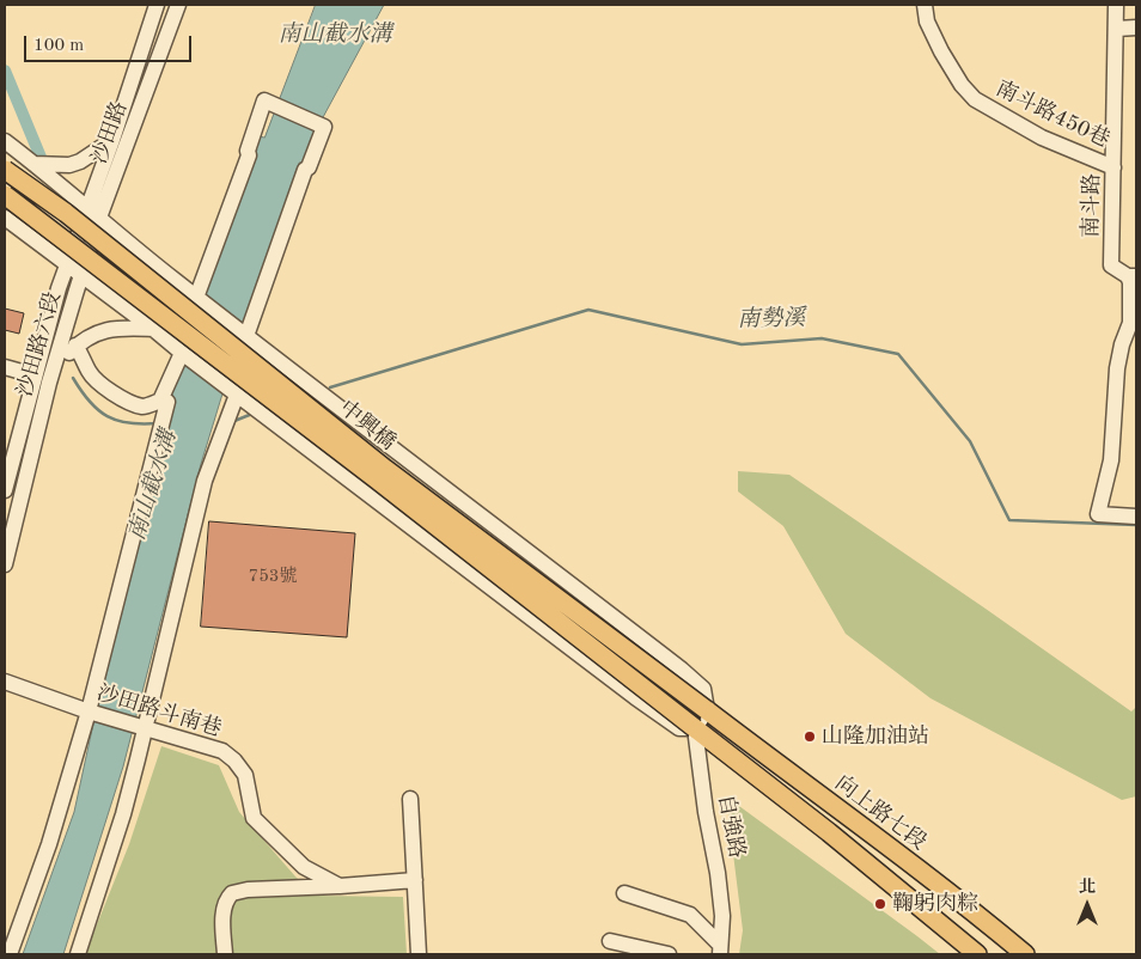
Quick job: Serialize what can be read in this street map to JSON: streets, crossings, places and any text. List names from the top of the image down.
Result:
{
  "streets": {
    "main road": ["中興橋", "向上路七段"],
    "street": [
      "南斗路450巷",
      "沙田路",
      "南斗路",
      "沙田路六段",
      "沙田路斗南巷",
      "自強路"
    ]
  },
  "crossings": [
    ["南斗路450巷", "南斗路"],
    ["沙田路", "沙田路六段"],
    ["中興橋", "向上路七段"],
    ["中興橋", "自強路"]
  ],
  "water": ["南山截水溝", "南勢溪"],
  "places": ["山隆加油站", "鞠躬肉粽"],
  "house_numbers": ["753號"],
  "scale_bar": "100 m",
  "north": "top"
}
